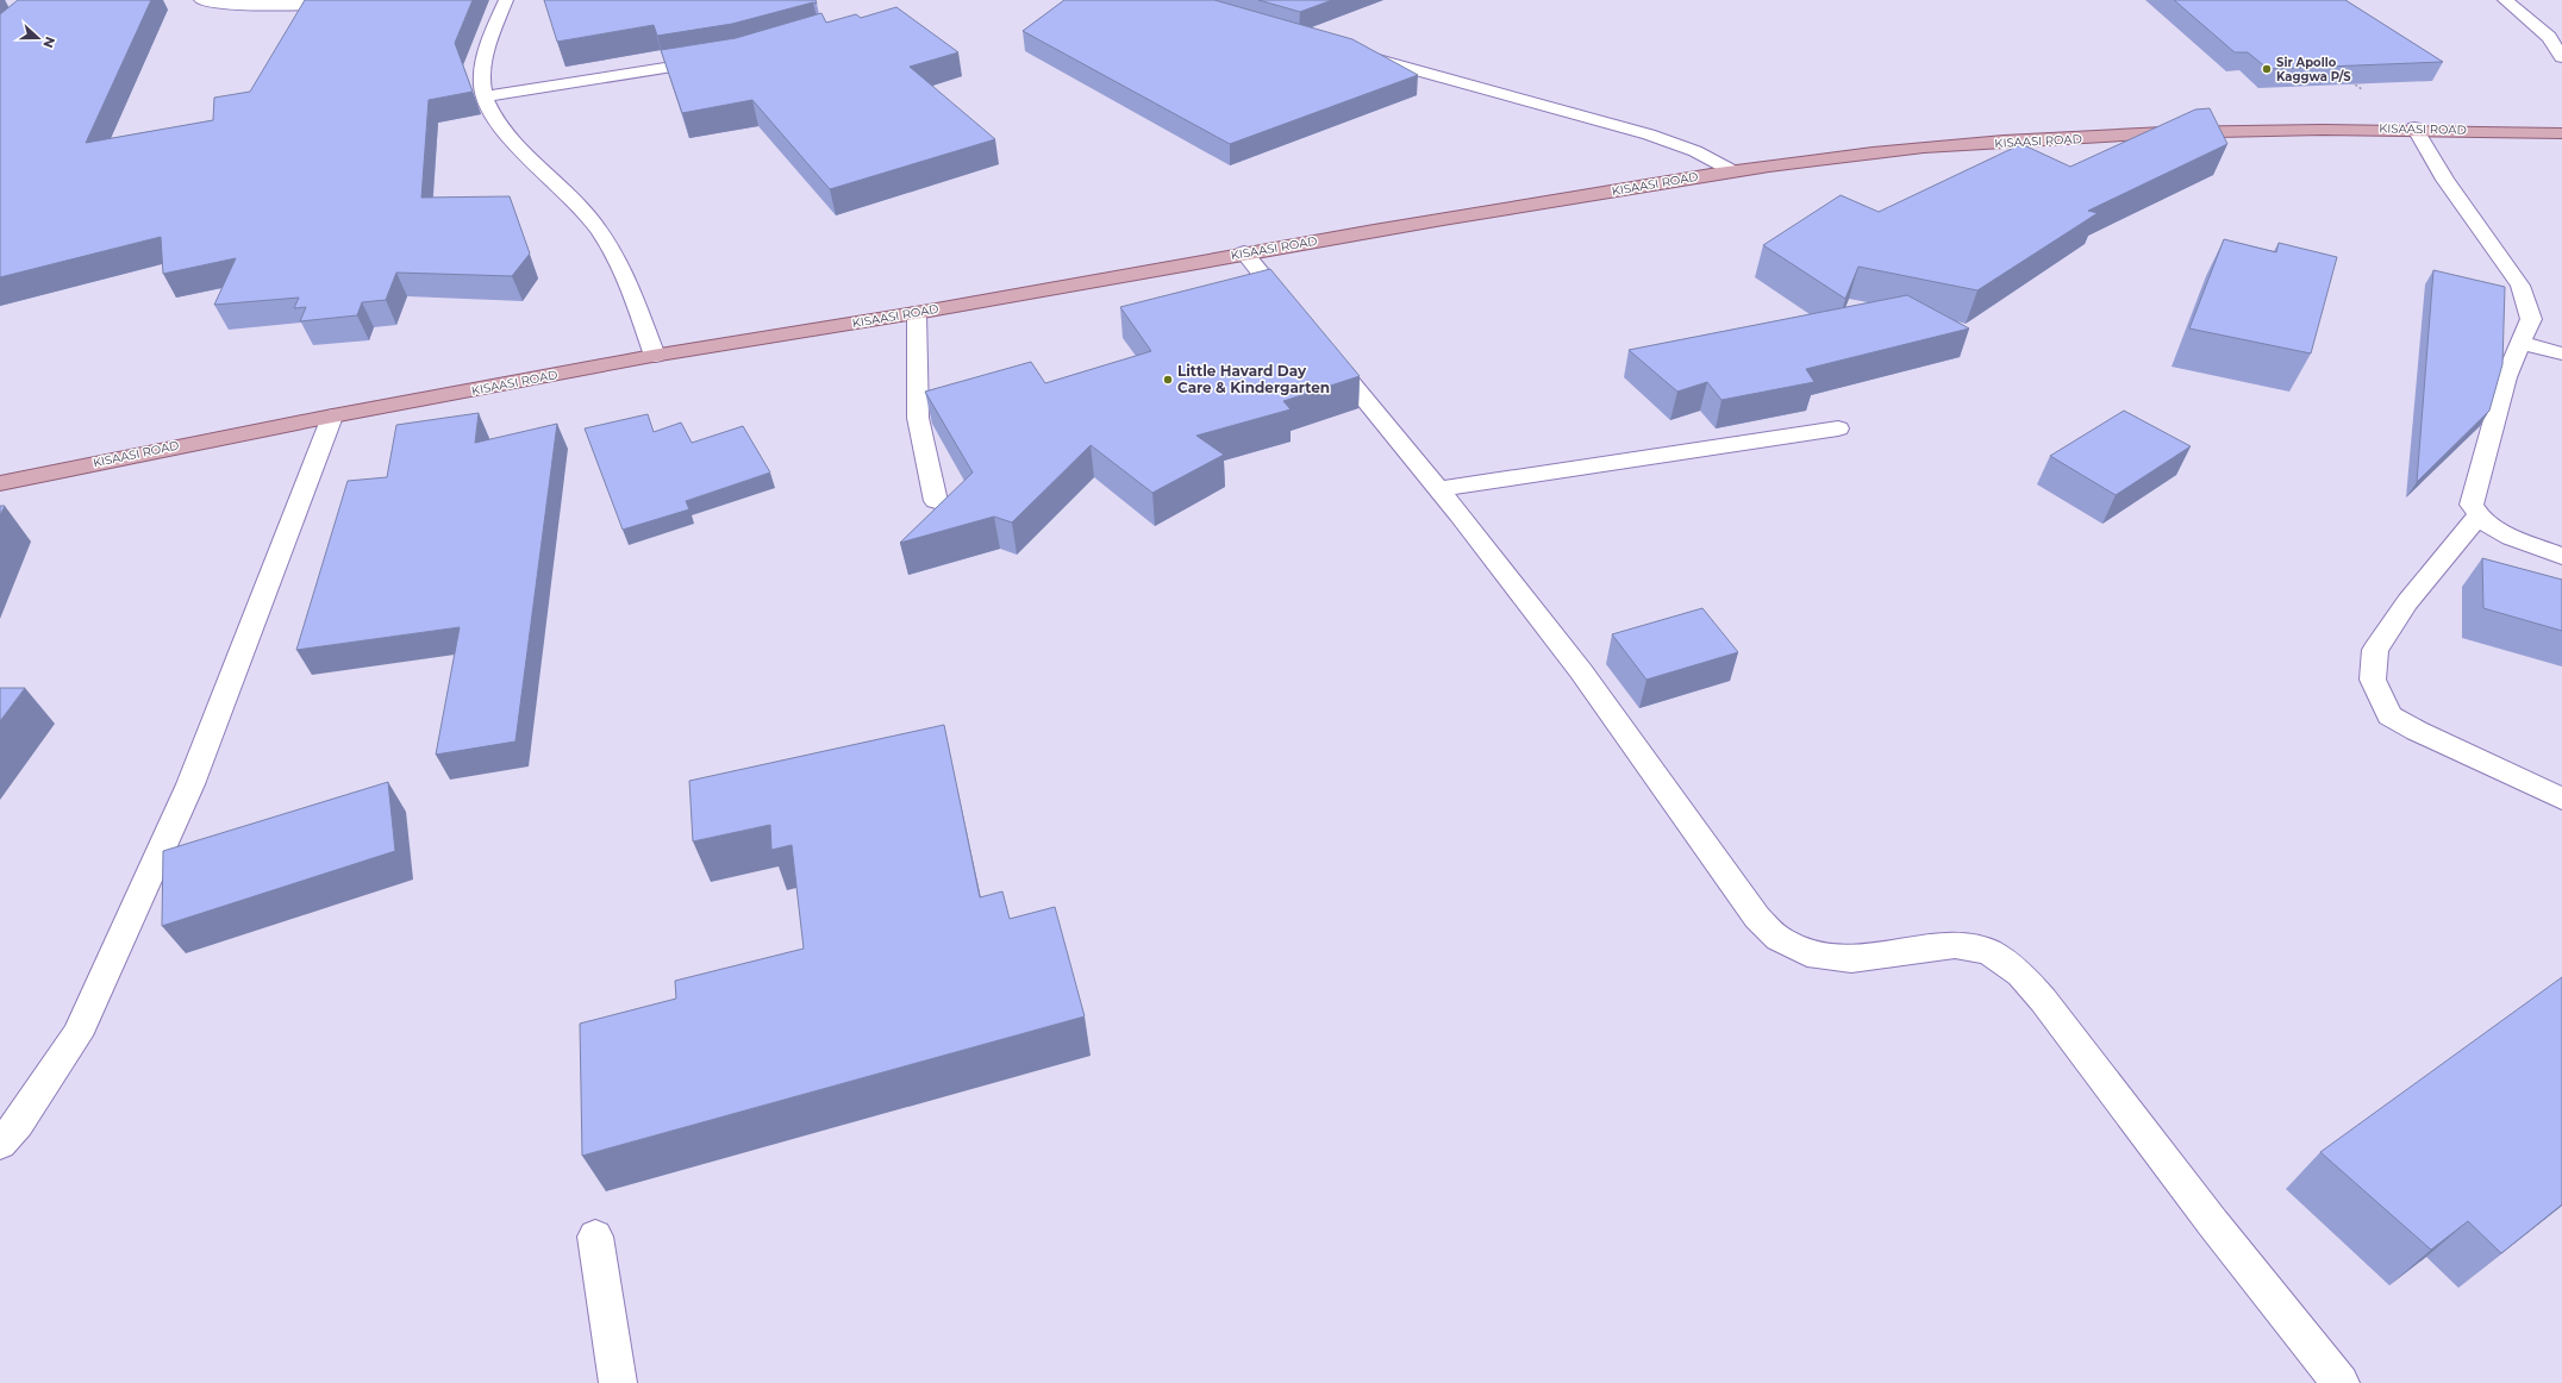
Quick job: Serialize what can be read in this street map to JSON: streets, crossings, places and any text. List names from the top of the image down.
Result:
{
  "streets": {
    "main road": ["KISAASI ROAD"]
  },
  "places": ["Sir Apollo Kaggwa P/S", "Little Havard Day Care & Kindergarten"],
  "north": "right"
}
